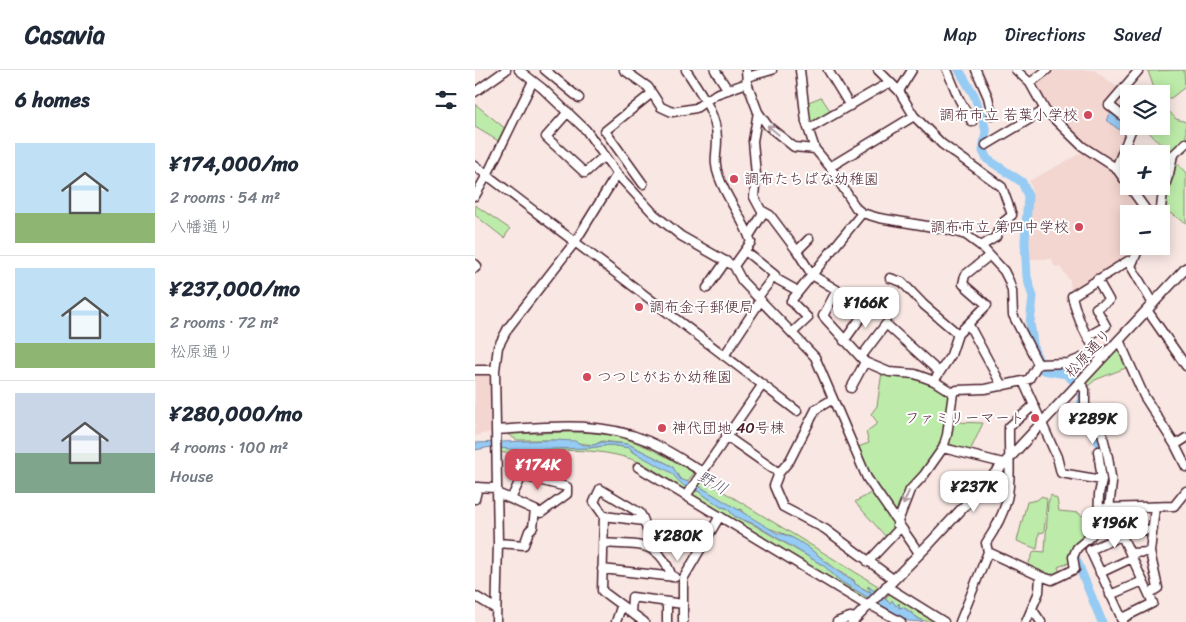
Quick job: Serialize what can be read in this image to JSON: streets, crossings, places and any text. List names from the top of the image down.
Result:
{
  "streets": {
    "main road": ["松原通り"]
  },
  "water": ["野川"],
  "places": [
    "調布市立 若葉小学校",
    "調布たちばな幼稚園",
    "調布市立 第四中学校",
    "調布金子郵便局",
    "つつじがおか幼稚園",
    "ファミリーマート",
    "神代団地 40号棟"
  ],
  "page": {
    "header": "Casavia",
    "nav": ["Map", "Directions", "Saved"],
    "heading": "6 homes",
    "map_buttons": ["+", "−"],
    "list": [
      {
        "name": "¥174,000/mo",
        "note": "2 rooms · 54 m² · 八幡通り"
      },
      {
        "name": "¥237,000/mo",
        "note": "2 rooms · 72 m² · 松原通り"
      },
      {
        "name": "¥280,000/mo",
        "note": "4 rooms · 100 m² · House"
      }
    ],
    "price": [
      "¥166K",
      "¥289K",
      "¥174K",
      "¥237K",
      "¥196K",
      "¥280K"
    ]
  }
}
